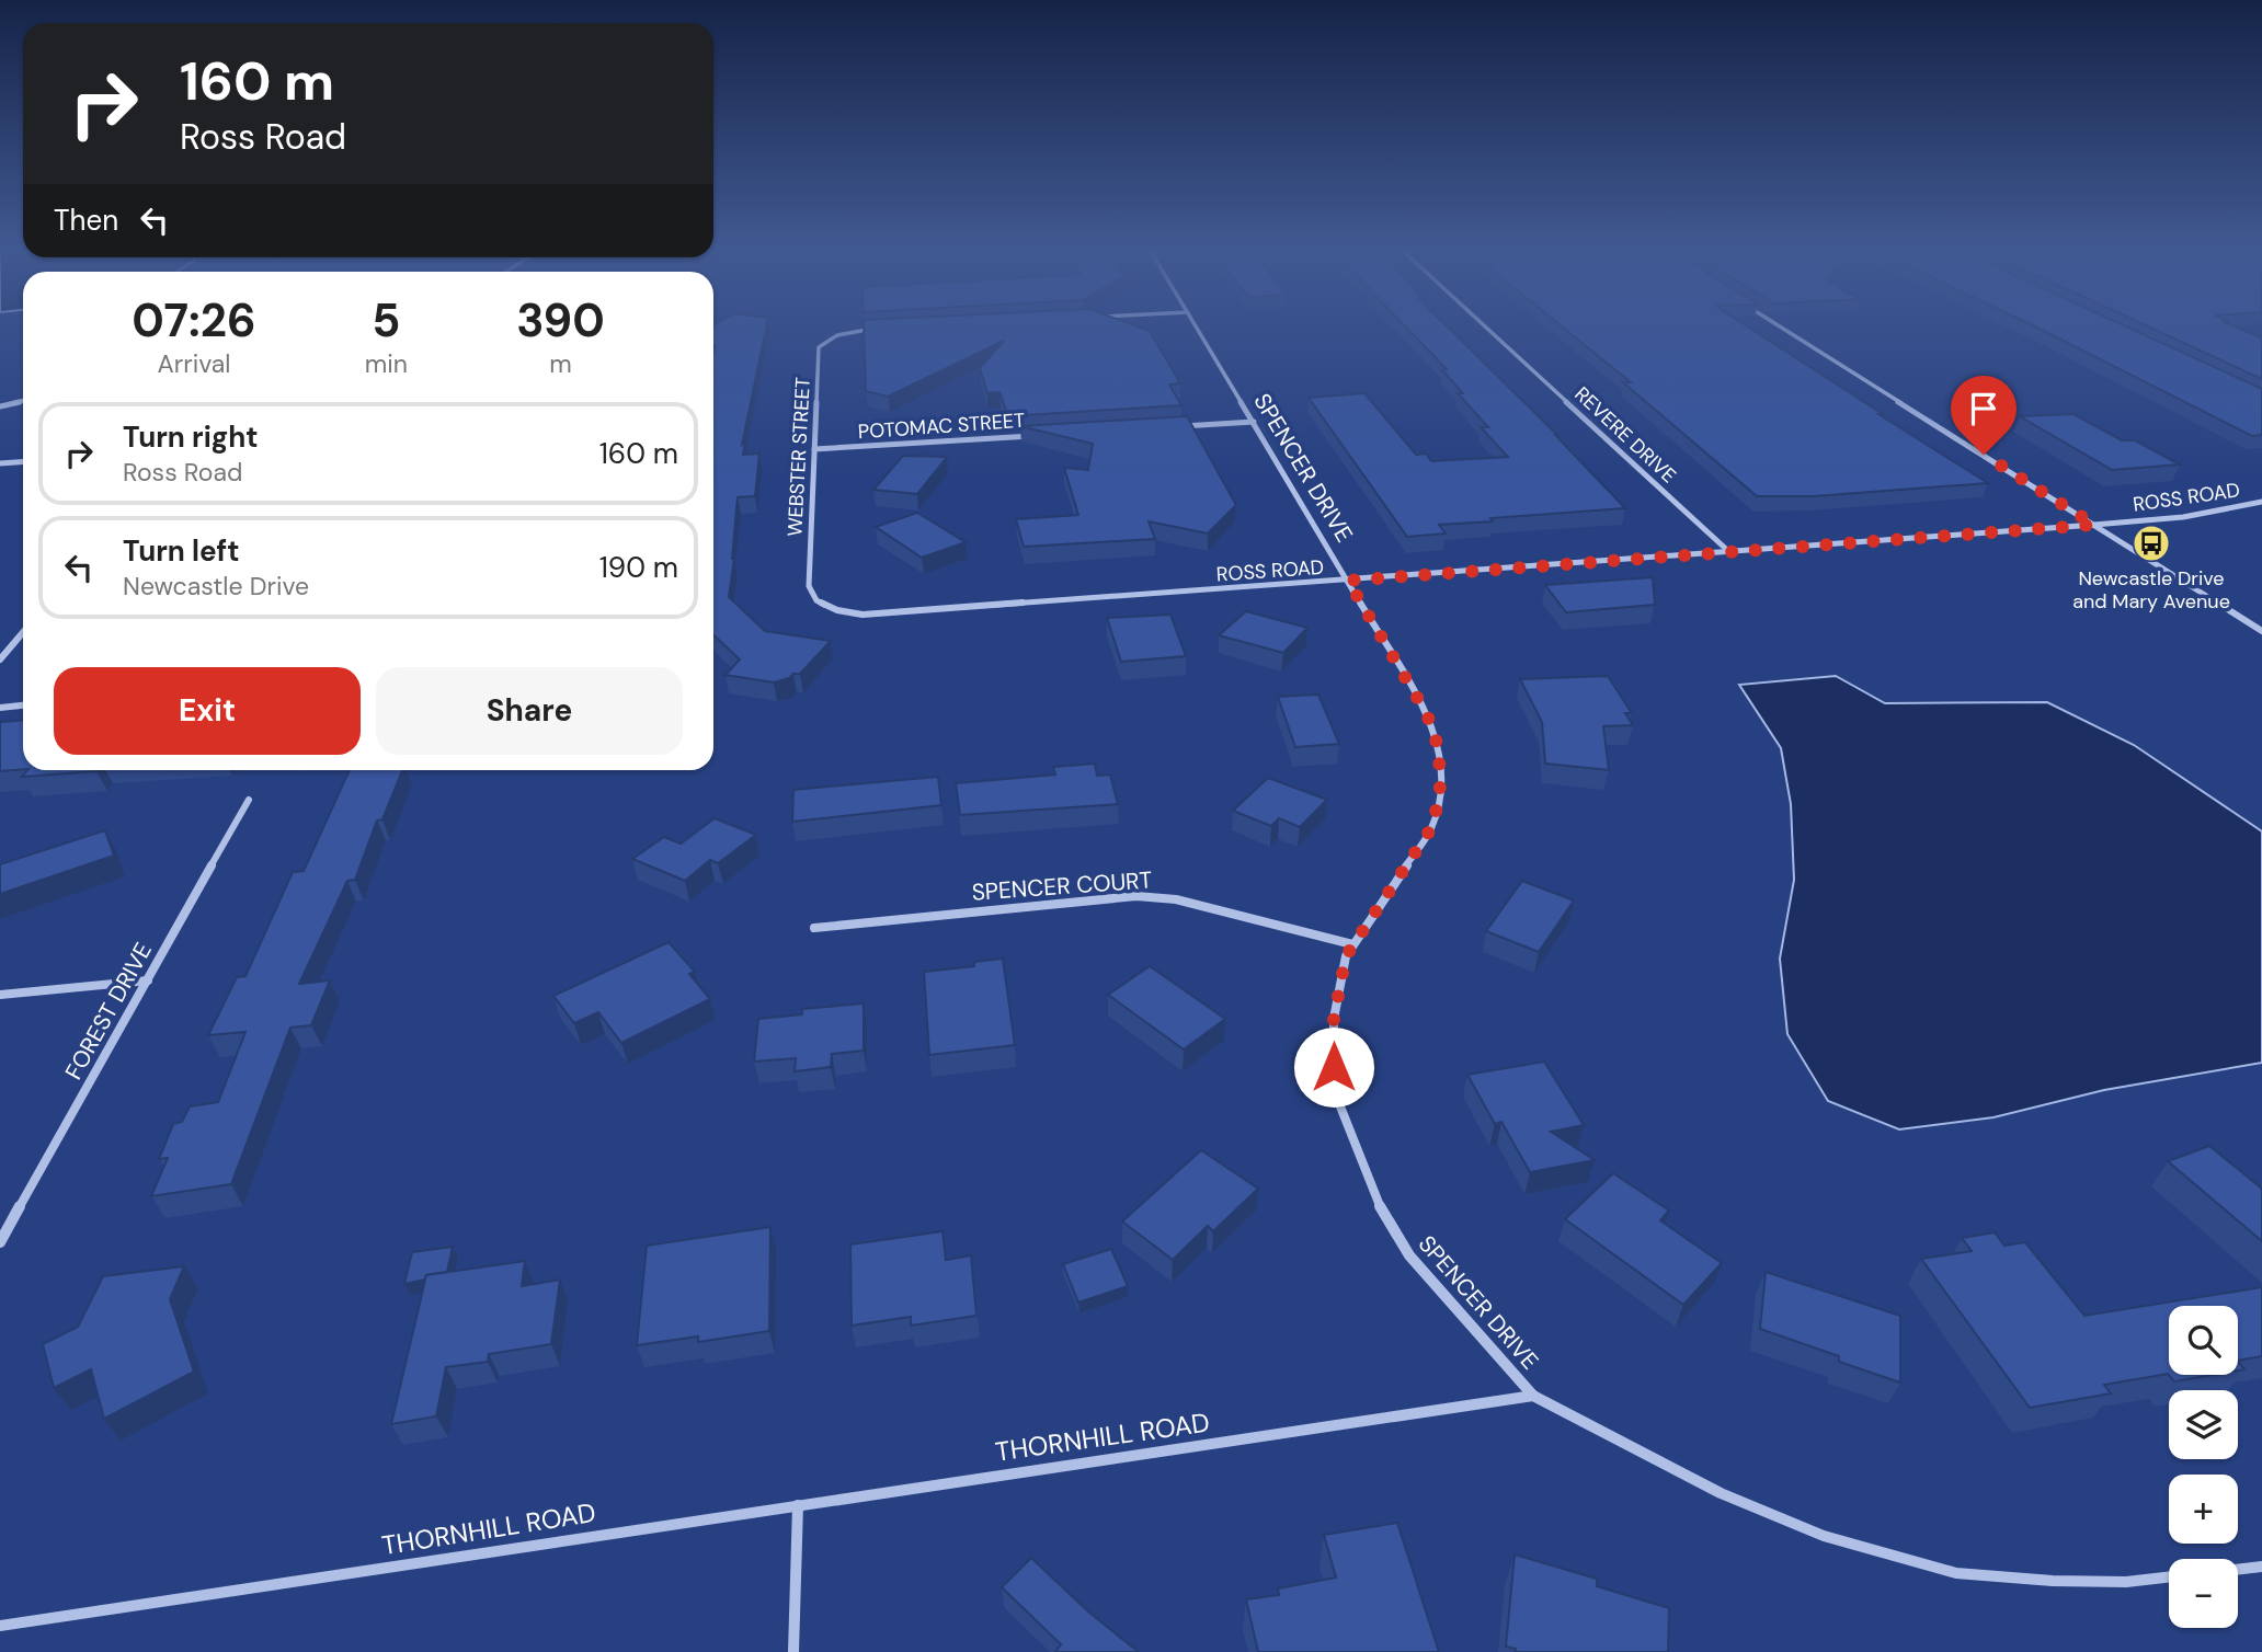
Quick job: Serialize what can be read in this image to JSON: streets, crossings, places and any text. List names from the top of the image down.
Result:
{
  "streets": {
    "street": [
      "POTOMAC STREET",
      "REVERE DRIVE",
      "WEBSTER STREET",
      "SPENCER DRIVE",
      "ROSS ROAD",
      "SPENCER COURT",
      "FOREST DRIVE",
      "THORNHILL ROAD"
    ]
  },
  "crossings": [
    ["POTOMAC STREET", "WEBSTER STREET"],
    ["REVERE DRIVE", "ROSS ROAD"],
    ["WEBSTER STREET", "ROSS ROAD"],
    ["SPENCER DRIVE", "ROSS ROAD"],
    ["SPENCER DRIVE", "SPENCER COURT"],
    ["SPENCER DRIVE", "THORNHILL ROAD"]
  ],
  "places": {
    "bus stop": ["Newcastle Drive and Mary Avenue"]
  },
  "page": {
    "turn": ["160 m", "Ross Road"],
    "then": "Then",
    "eta": [
      "07:26",
      "Arrival",
      "5",
      "min",
      "390",
      "m"
    ],
    "list": [
      {
        "name": "Turn right",
        "note": "Ross Road",
        "value": "160 m"
      },
      {
        "name": "Turn left",
        "note": "Newcastle Drive",
        "value": "190 m"
      }
    ],
    "buttons": ["Exit", "Share"],
    "map_buttons": ["+", "−"]
  }
}
